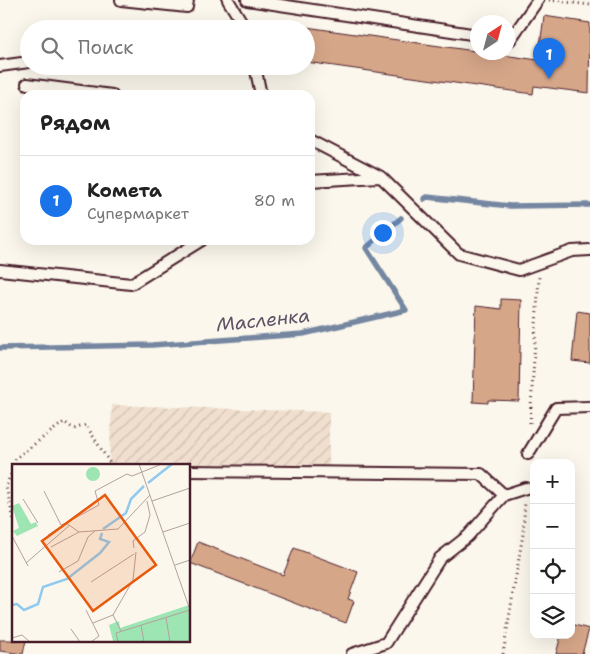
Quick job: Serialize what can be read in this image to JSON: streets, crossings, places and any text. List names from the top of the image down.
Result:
{
  "water": ["Масленка"],
  "north": "top right",
  "page": {
    "search": "Поиск",
    "pins": "1",
    "heading": "Рядом",
    "list": [
      {
        "mark": "1",
        "name": "Комета",
        "note": "Супермаркет",
        "value": "80 m"
      }
    ],
    "map_buttons": ["+", "−"]
  }
}
